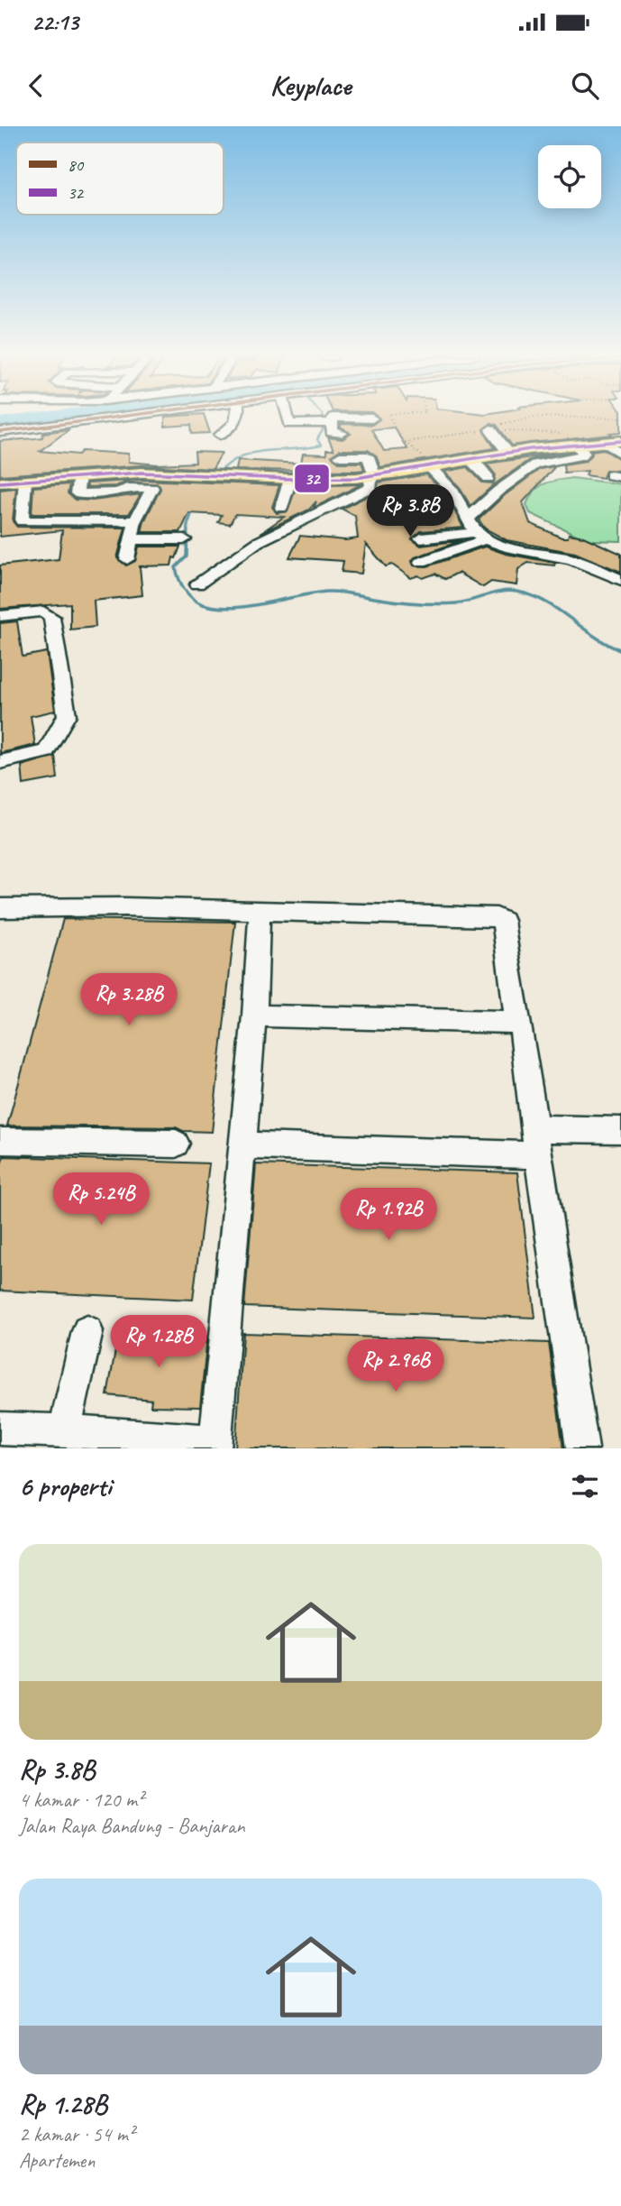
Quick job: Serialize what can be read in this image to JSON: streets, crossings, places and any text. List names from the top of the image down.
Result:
{
  "lines": ["transit line 80", "transit line 32"],
  "legend": ["80", "32"],
  "page": {
    "status": "22:13",
    "header": "Keyplace",
    "price": [
      "Rp 3.8B",
      "Rp 3.28B",
      "Rp 5.24B",
      "Rp 1.92B",
      "Rp 1.28B",
      "Rp 2.96B"
    ],
    "heading": "6 properti",
    "list": [
      {
        "name": "Rp 3.8B",
        "note": "4 kamar · 120 m² · Jalan Raya Bandung - Banjaran"
      },
      {
        "name": "Rp 1.28B",
        "note": "2 kamar · 54 m² · Apartemen"
      }
    ]
  }
}
